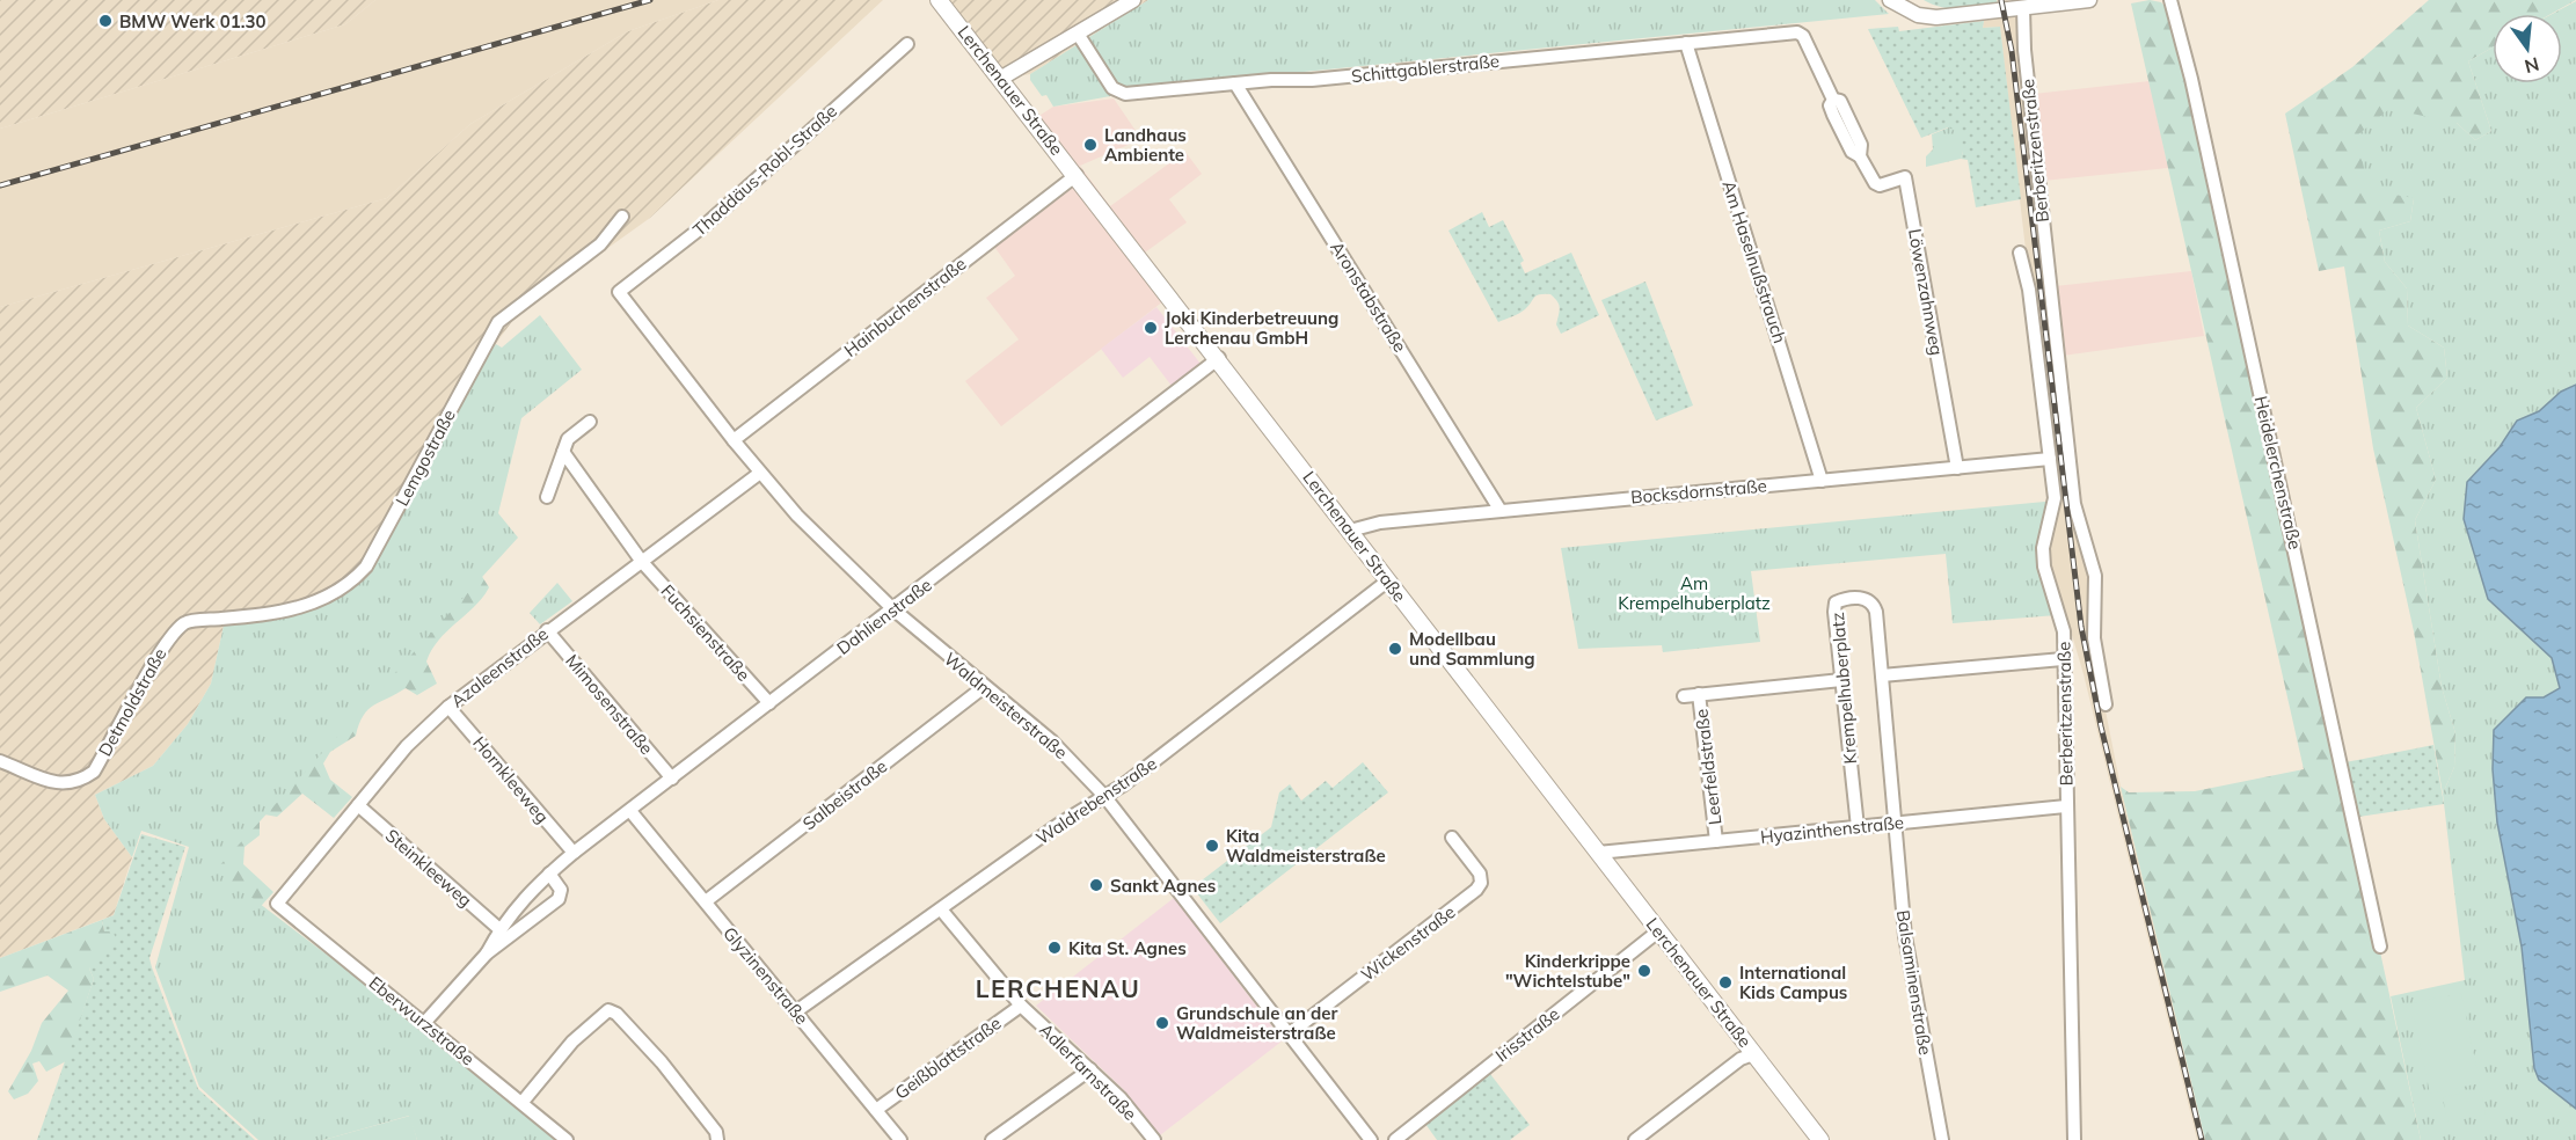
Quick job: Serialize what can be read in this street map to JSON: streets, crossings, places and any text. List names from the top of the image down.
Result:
{
  "streets": {
    "main road": ["Lerchenauer Straße"],
    "street": [
      "Schittgablerstraße",
      "Berberitzenstraße",
      "Thaddäus-Robl-Straße",
      "Am Haselnußstrauch",
      "Löwenzahnweg",
      "Aronstabstraße",
      "Hainbuchenstraße",
      "Lemgostraße",
      "Heidelerchenstraße",
      "Bocksdornstraße",
      "Dahlienstraße",
      "Fuchsienstraße",
      "Azaleenstraße",
      "Krempelhuberplatz",
      "Detmoldstraße",
      "Mimosenstraße",
      "Waldmeisterstraße",
      "Leerfeldstraße",
      "Hornkleeweg",
      "Salbeistraße",
      "Waldrebenstraße",
      "Hyazinthenstraße",
      "Steinkleeweg",
      "Wickenstraße",
      "Glyzinenstraße",
      "Balsaminenstraße",
      "Eberwurzstraße",
      "Irisstraße",
      "Geißblattstraße",
      "Adlerfarnstraße"
    ]
  },
  "crossings": [
    ["Schittgablerstraße", "Am Haselnußstrauch"],
    ["Schittgablerstraße", "Löwenzahnweg"],
    ["Schittgablerstraße", "Aronstabstraße"],
    ["Lerchenauer Straße", "Hainbuchenstraße"],
    ["Lerchenauer Straße", "Bocksdornstraße"],
    ["Lerchenauer Straße", "Dahlienstraße"],
    ["Lerchenauer Straße", "Waldrebenstraße"],
    ["Lerchenauer Straße", "Hyazinthenstraße"],
    ["Lerchenauer Straße", "Irisstraße"],
    ["Berberitzenstraße", "Bocksdornstraße"],
    ["Berberitzenstraße", "Hyazinthenstraße"],
    ["Thaddäus-Robl-Straße", "Waldmeisterstraße"],
    ["Am Haselnußstrauch", "Bocksdornstraße"],
    ["Löwenzahnweg", "Bocksdornstraße"],
    ["Aronstabstraße", "Bocksdornstraße"],
    ["Hainbuchenstraße", "Waldmeisterstraße"],
    ["Lemgostraße", "Detmoldstraße"],
    ["Dahlienstraße", "Fuchsienstraße"],
    ["Dahlienstraße", "Mimosenstraße"],
    ["Dahlienstraße", "Waldmeisterstraße"],
    ["Dahlienstraße", "Hornkleeweg"],
    ["Dahlienstraße", "Steinkleeweg"],
    ["Dahlienstraße", "Glyzinenstraße"],
    ["Dahlienstraße", "Eberwurzstraße"],
    ["Fuchsienstraße", "Azaleenstraße"],
    ["Azaleenstraße", "Mimosenstraße"],
    ["Azaleenstraße", "Waldmeisterstraße"],
    ["Azaleenstraße", "Hornkleeweg"],
    ["Azaleenstraße", "Steinkleeweg"],
    ["Azaleenstraße", "Eberwurzstraße"],
    ["Krempelhuberplatz", "Hyazinthenstraße"],
    ["Krempelhuberplatz", "Balsaminenstraße"],
    ["Waldmeisterstraße", "Salbeistraße"],
    ["Waldmeisterstraße", "Waldrebenstraße"],
    ["Waldmeisterstraße", "Wickenstraße"],
    ["Leerfeldstraße", "Hyazinthenstraße"],
    ["Salbeistraße", "Glyzinenstraße"],
    ["Waldrebenstraße", "Glyzinenstraße"],
    ["Waldrebenstraße", "Adlerfarnstraße"],
    ["Hyazinthenstraße", "Balsaminenstraße"],
    ["Glyzinenstraße", "Geißblattstraße"],
    ["Geißblattstraße", "Adlerfarnstraße"]
  ],
  "districts": ["LERCHENAU"],
  "parks": ["Am Krempelhuberplatz"],
  "places": [
    "BMW Werk 01.30",
    "Landhaus Ambiente",
    "Joki Kinderbetreuung Lerchenau GmbH",
    "Modellbau und Sammlung",
    "Kita Waldmeisterstraße",
    "Sankt Agnes",
    "Kita St. Agnes",
    "Kinderkrippe \"Wichtelstube\"",
    "International Kids Campus",
    "Grundschule an der Waldmeisterstraße"
  ],
  "north": "bottom"
}
